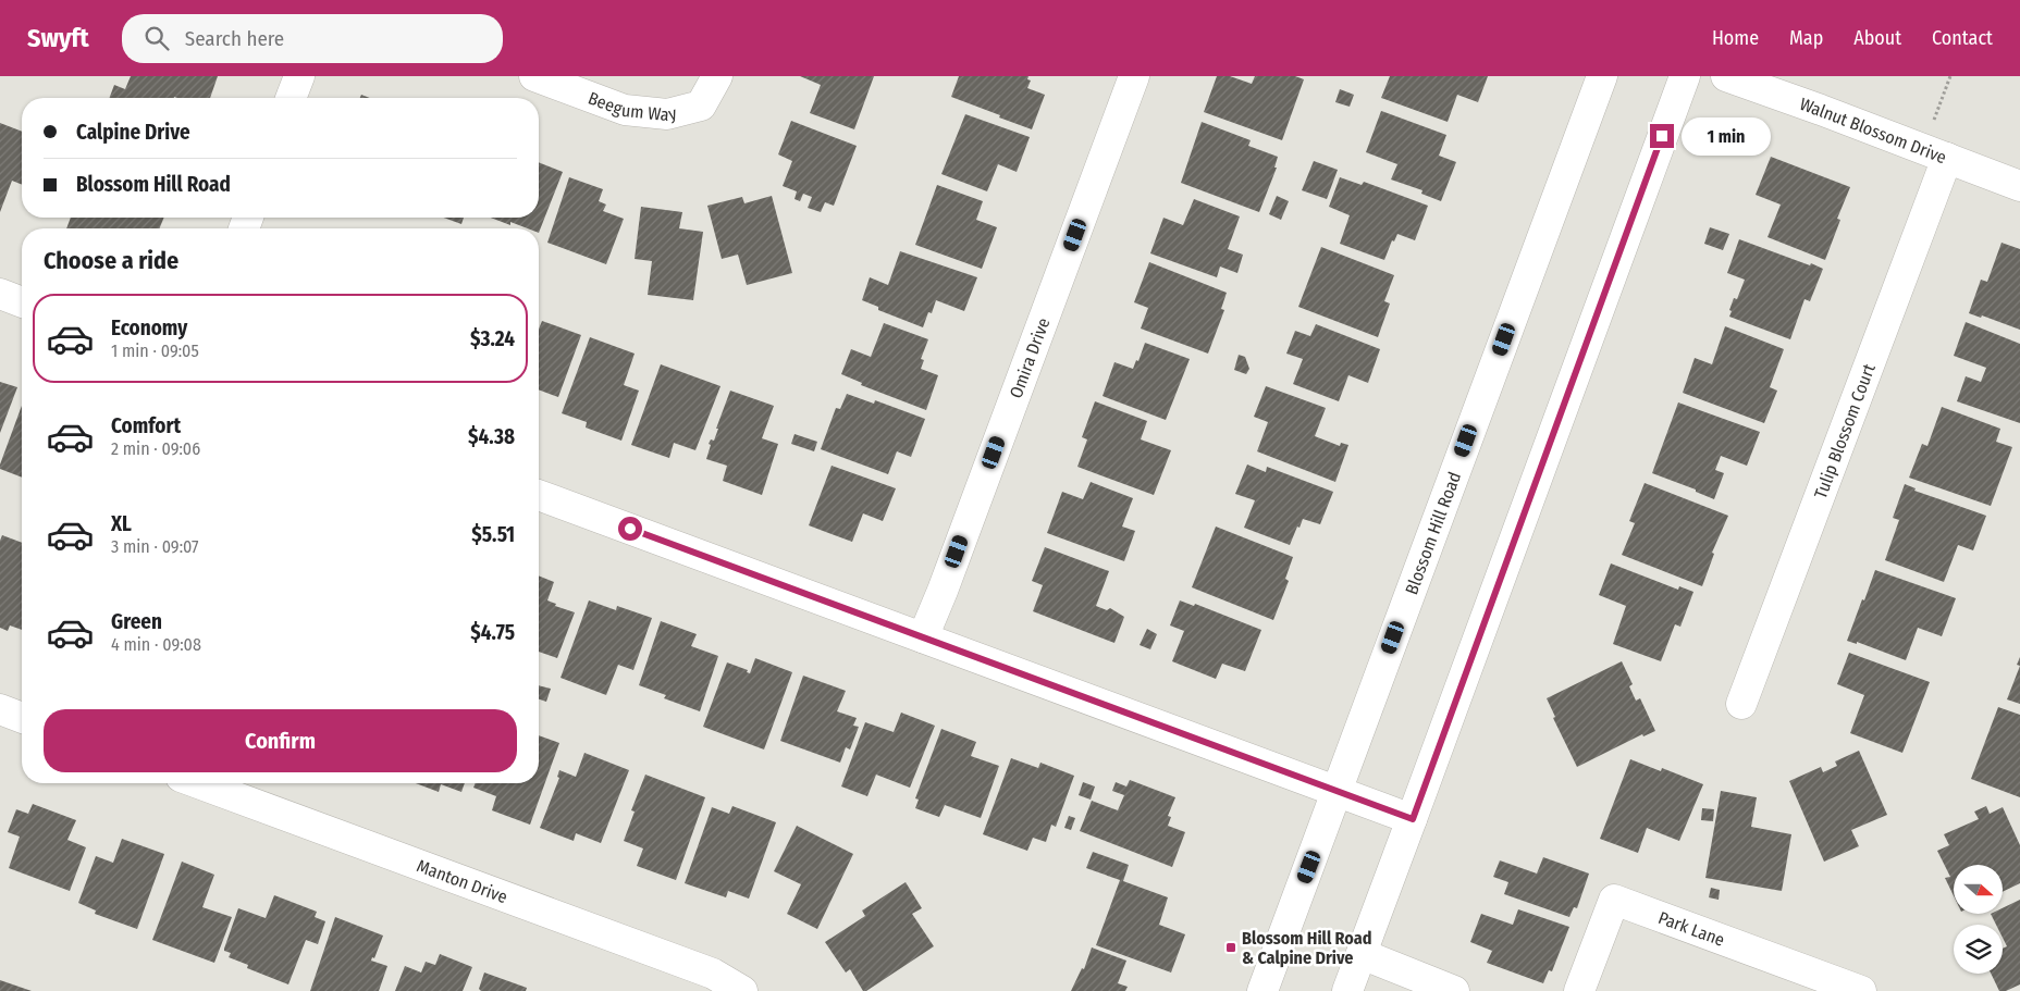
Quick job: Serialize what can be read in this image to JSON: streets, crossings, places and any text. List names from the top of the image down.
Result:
{
  "streets": {
    "street": [
      "Beegum Way",
      "Walnut Blossom Drive",
      "Omira Drive",
      "Tulip Blossom Court",
      "Blossom Hill Road",
      "Manton Drive",
      "Park Lane"
    ]
  },
  "crossings": [
    ["Walnut Blossom Drive", "Tulip Blossom Court"]
  ],
  "places": {
    "transit": ["Blossom Hill Road & Calpine Drive"]
  },
  "north": "right",
  "page": {
    "header": "Swyft",
    "search": "Search here",
    "nav": [
      "Home",
      "Map",
      "About",
      "Contact"
    ],
    "banner": ["Calpine Drive", "Blossom Hill Road"],
    "bubble": "1 min",
    "heading": "Choose a ride",
    "list": [
      {
        "name": "Economy",
        "note": "1 min · 09:05",
        "value": "$3.24"
      },
      {
        "name": "Comfort",
        "note": "2 min · 09:06",
        "value": "$4.38"
      },
      {
        "name": "XL",
        "note": "3 min · 09:07",
        "value": "$5.51"
      },
      {
        "name": "Green",
        "note": "4 min · 09:08",
        "value": "$4.75"
      }
    ],
    "buttons": "Confirm"
  }
}
